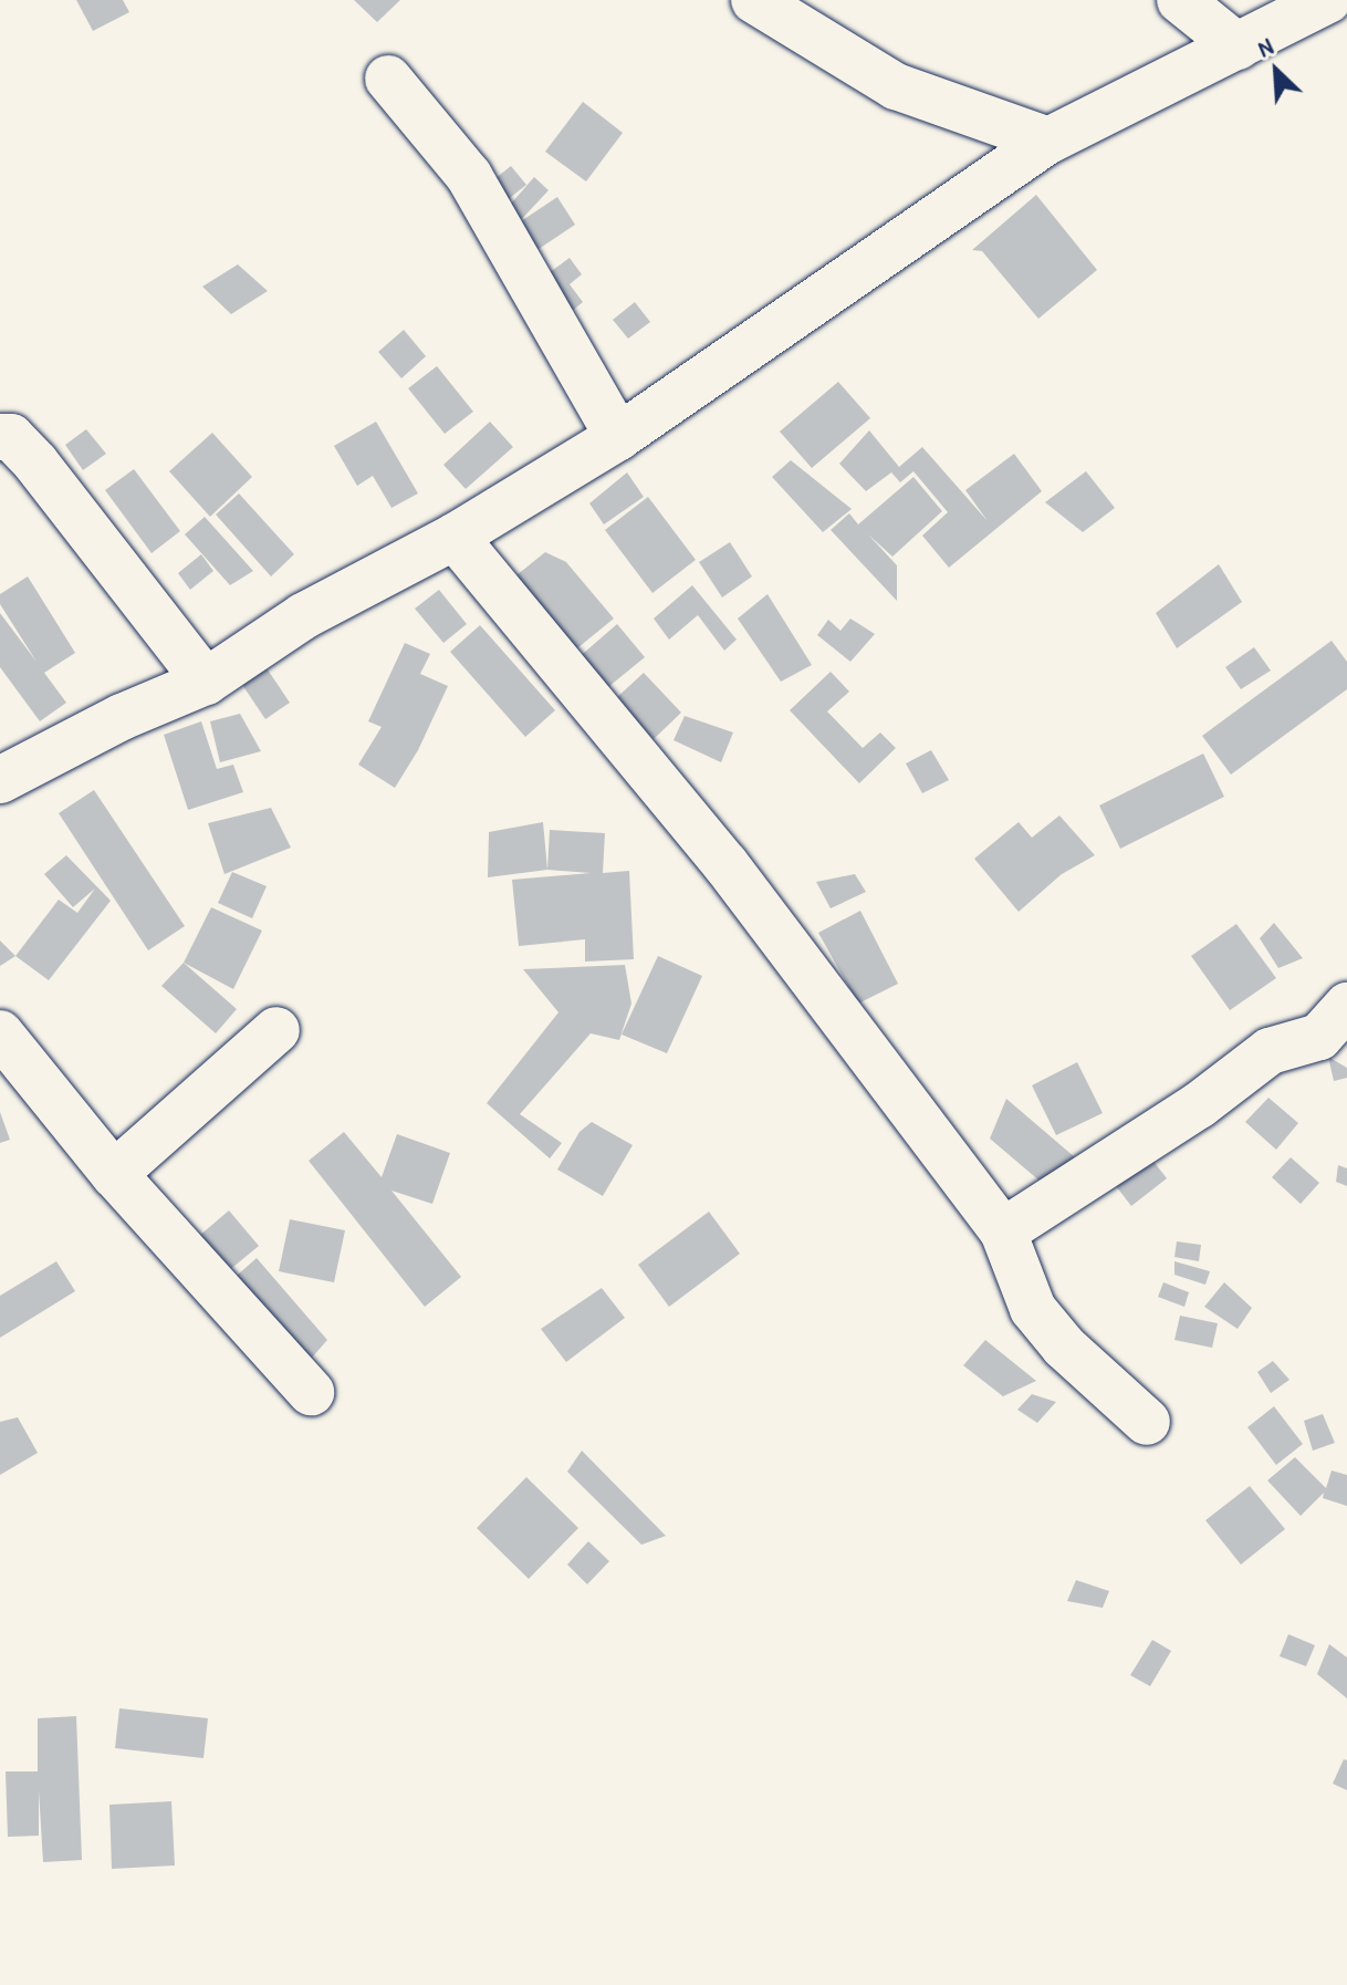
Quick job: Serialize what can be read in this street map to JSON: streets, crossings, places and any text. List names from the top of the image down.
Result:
{
  "north": "top left"
}
